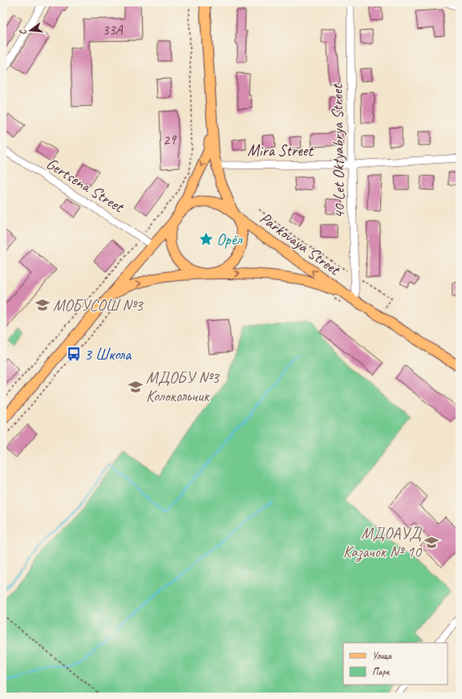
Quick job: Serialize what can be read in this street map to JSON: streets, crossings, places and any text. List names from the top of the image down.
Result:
{
  "streets": {
    "main road": ["Parkovaya Street"],
    "street": ["Mira Street", "40 Let Oktyabrya Street", "Gertsena Street"]
  },
  "crossings": [
    ["Mira Street", "40 Let Oktyabrya Street"],
    ["40 Let Oktyabrya Street", "Parkovaya Street"]
  ],
  "places": {
    "place": ["Орёл"],
    "school or university": ["МОБУСОШ №3", "МДОБУ №3 Колокольчик", "МДОАУД Казачок № 10"],
    "bus stop": ["3 Школа"]
  },
  "house_numbers": ["33А", "29"],
  "legend": ["Улица", "Парк"],
  "north": "left"
}
